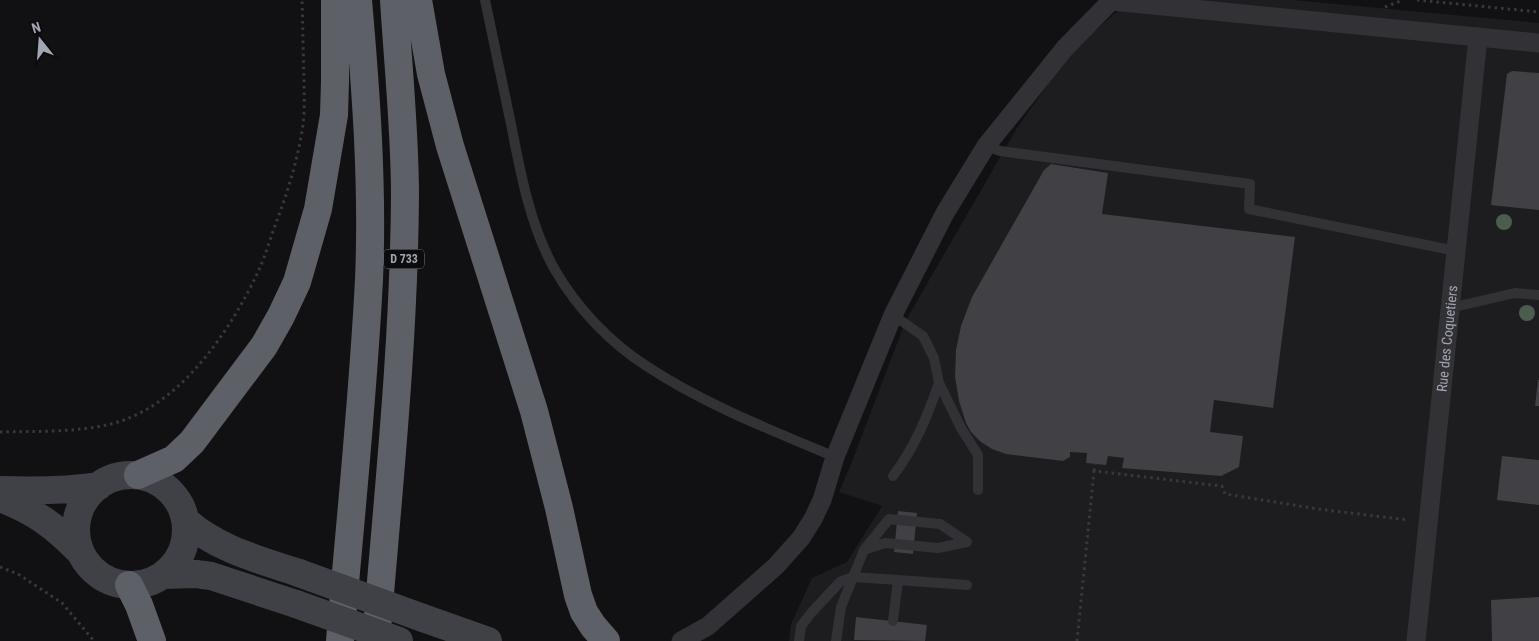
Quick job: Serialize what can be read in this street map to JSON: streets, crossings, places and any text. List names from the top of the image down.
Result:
{
  "streets": {
    "highway": ["D 733"],
    "street": ["Rue des Coquetiers"]
  },
  "north": "top"
}
